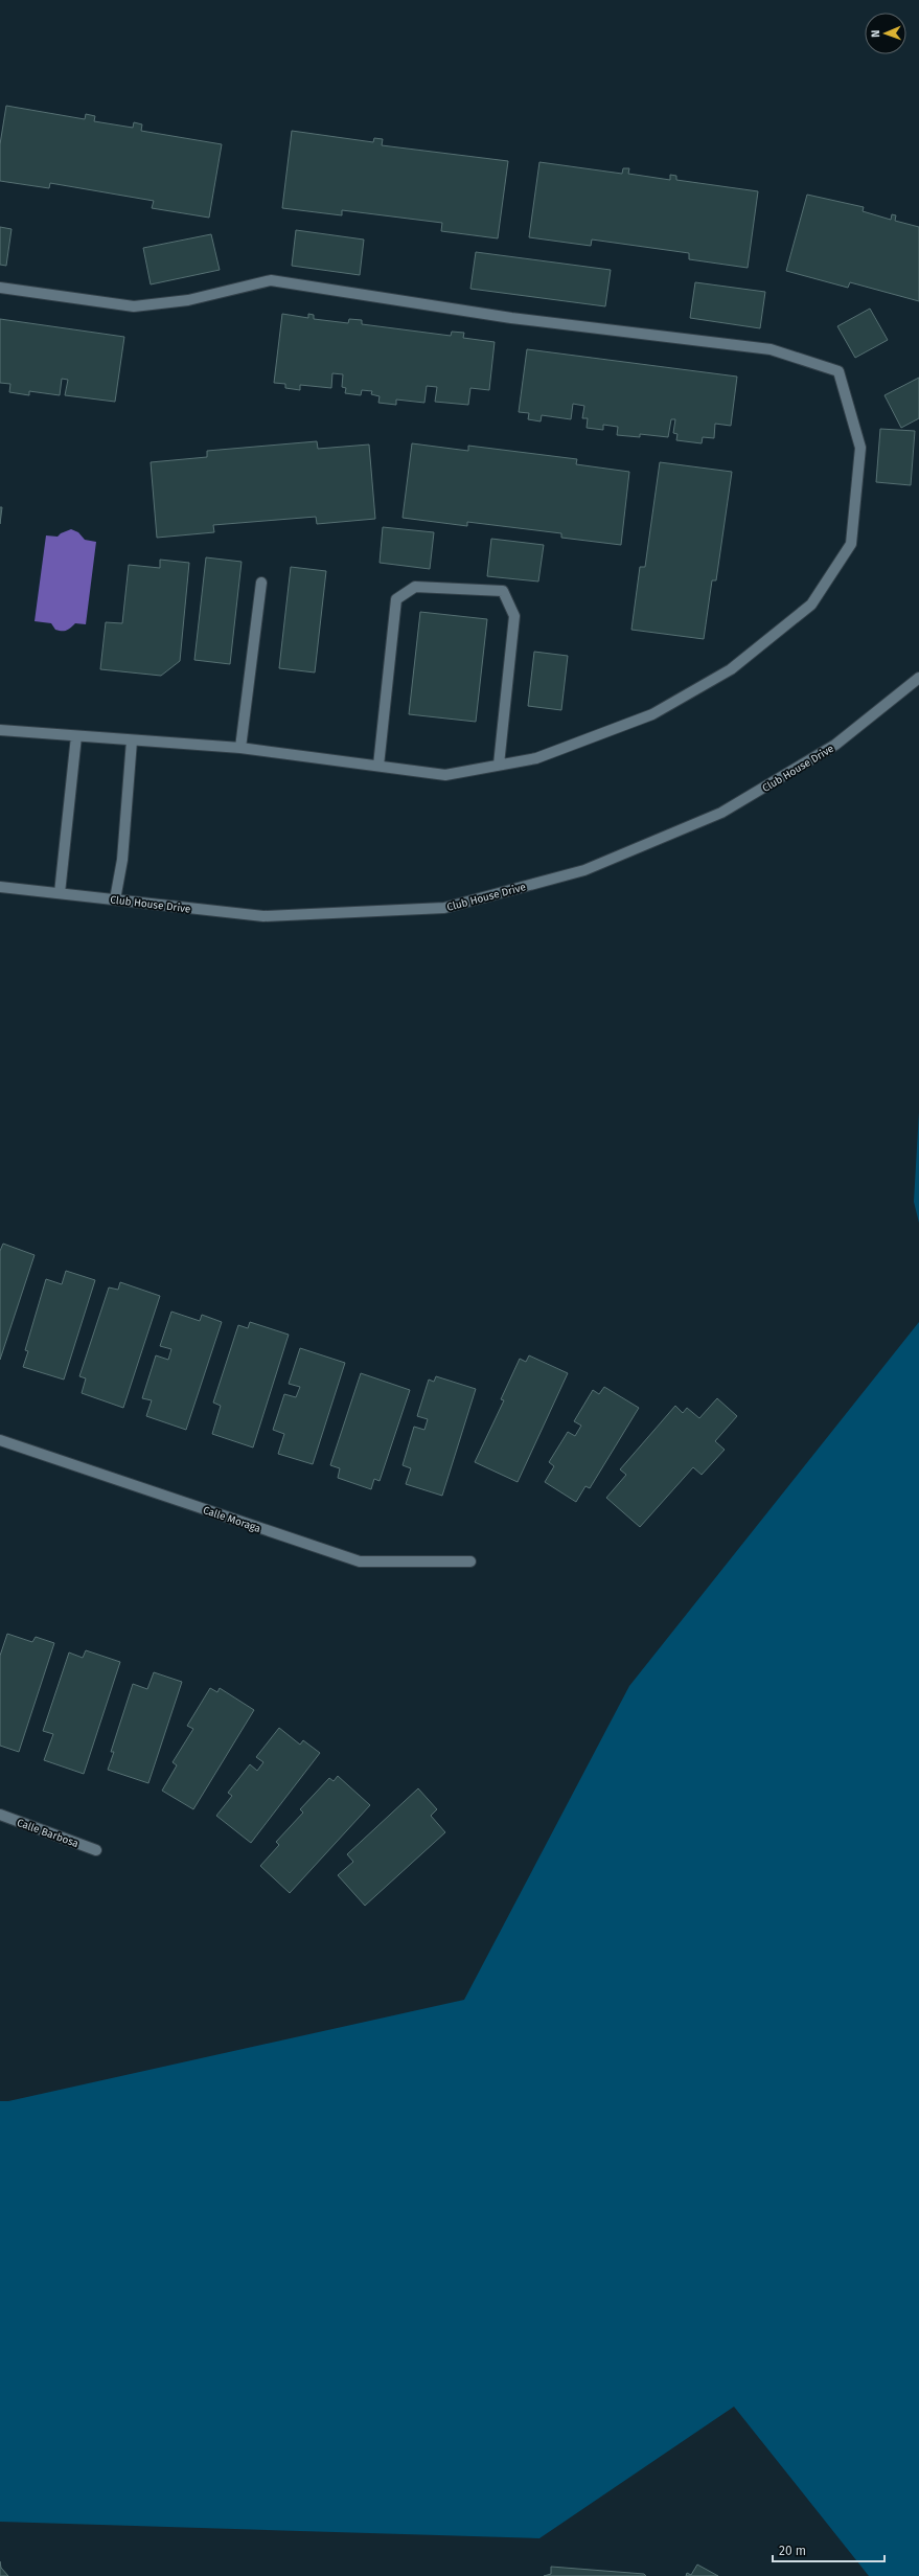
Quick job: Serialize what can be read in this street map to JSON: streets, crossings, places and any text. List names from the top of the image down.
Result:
{
  "streets": {
    "street": ["Club House Drive", "Calle Moraga", "Calle Barbosa"]
  },
  "scale_bar": "20 m",
  "north": "left"
}
